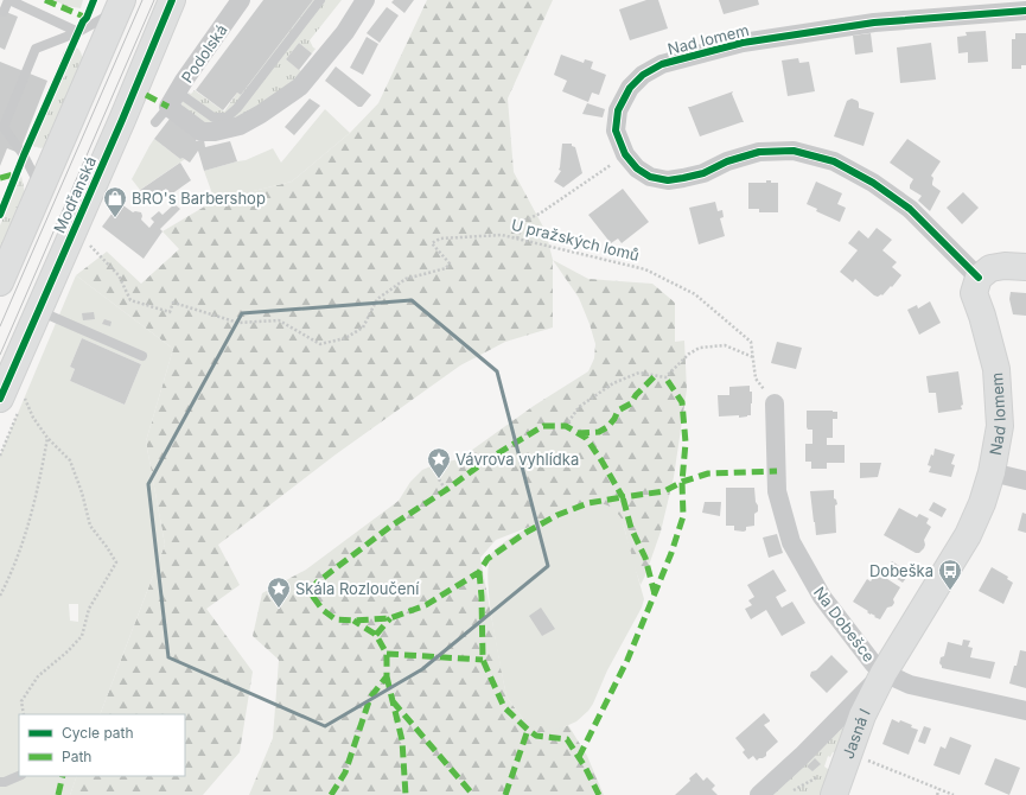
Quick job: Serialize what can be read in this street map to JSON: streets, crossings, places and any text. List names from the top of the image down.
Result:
{
  "streets": {
    "main road": ["Nad lomem", "Modřanská", "Jasná I"],
    "street": ["Podolská", "Na Dobešce"],
    "path": ["U pražských lomů"]
  },
  "crossings": [
    ["Nad lomem", "Na Dobešce"],
    ["Nad lomem", "Jasná I"],
    ["U pražských lomů", "Na Dobešce"],
    ["Na Dobešce", "Jasná I"]
  ],
  "places": {
    "shop": ["BRO's Barbershop"],
    "place": ["Vávrova vyhlídka", "Skála Rozloučení"],
    "bus stop": ["Dobeška"]
  },
  "legend": ["Cycle path", "Path"]
}
